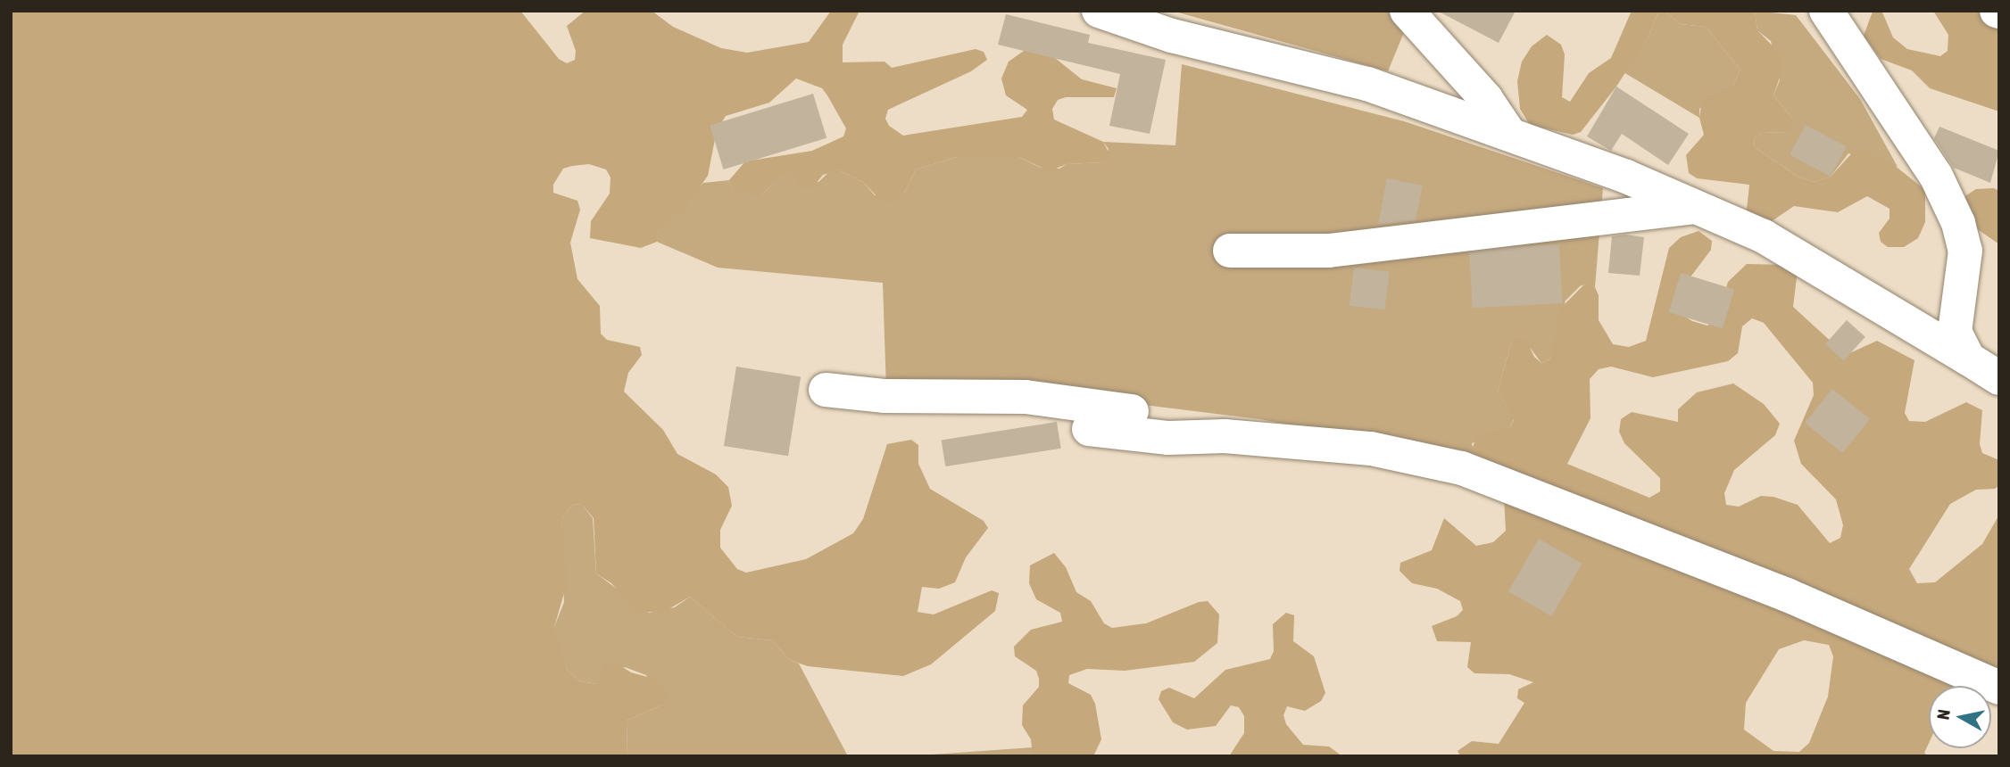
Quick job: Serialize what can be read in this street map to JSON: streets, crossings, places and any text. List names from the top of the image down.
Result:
{
  "north": "left"
}
